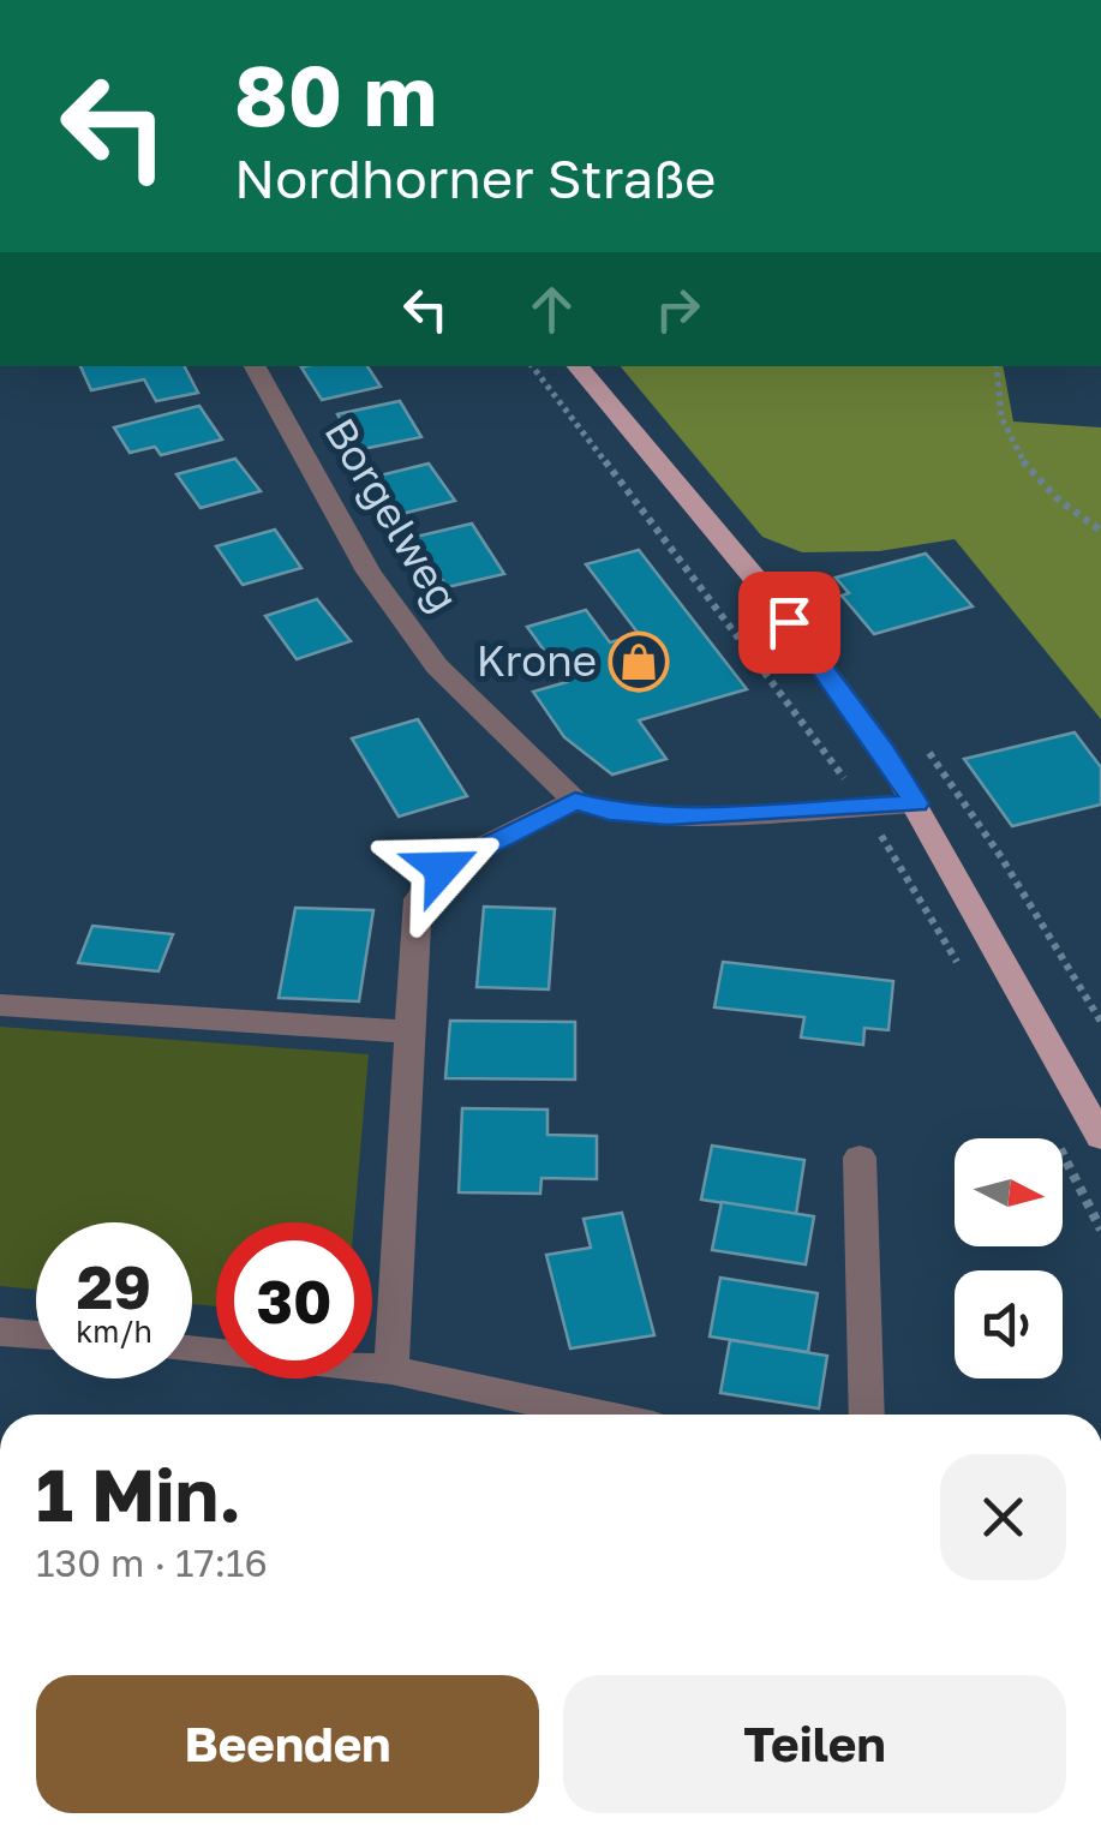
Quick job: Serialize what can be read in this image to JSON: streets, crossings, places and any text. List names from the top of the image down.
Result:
{
  "streets": {
    "street": ["Borgelweg"]
  },
  "places": {
    "shop": ["Krone"]
  },
  "north": "right",
  "page": {
    "turn": ["80 m", "Nordhorner Straße"],
    "speed": "29 km/h",
    "limit": "30",
    "heading": ["1 Min.", "130 m · 17:16"],
    "buttons": ["Beenden", "Teilen"]
  }
}
